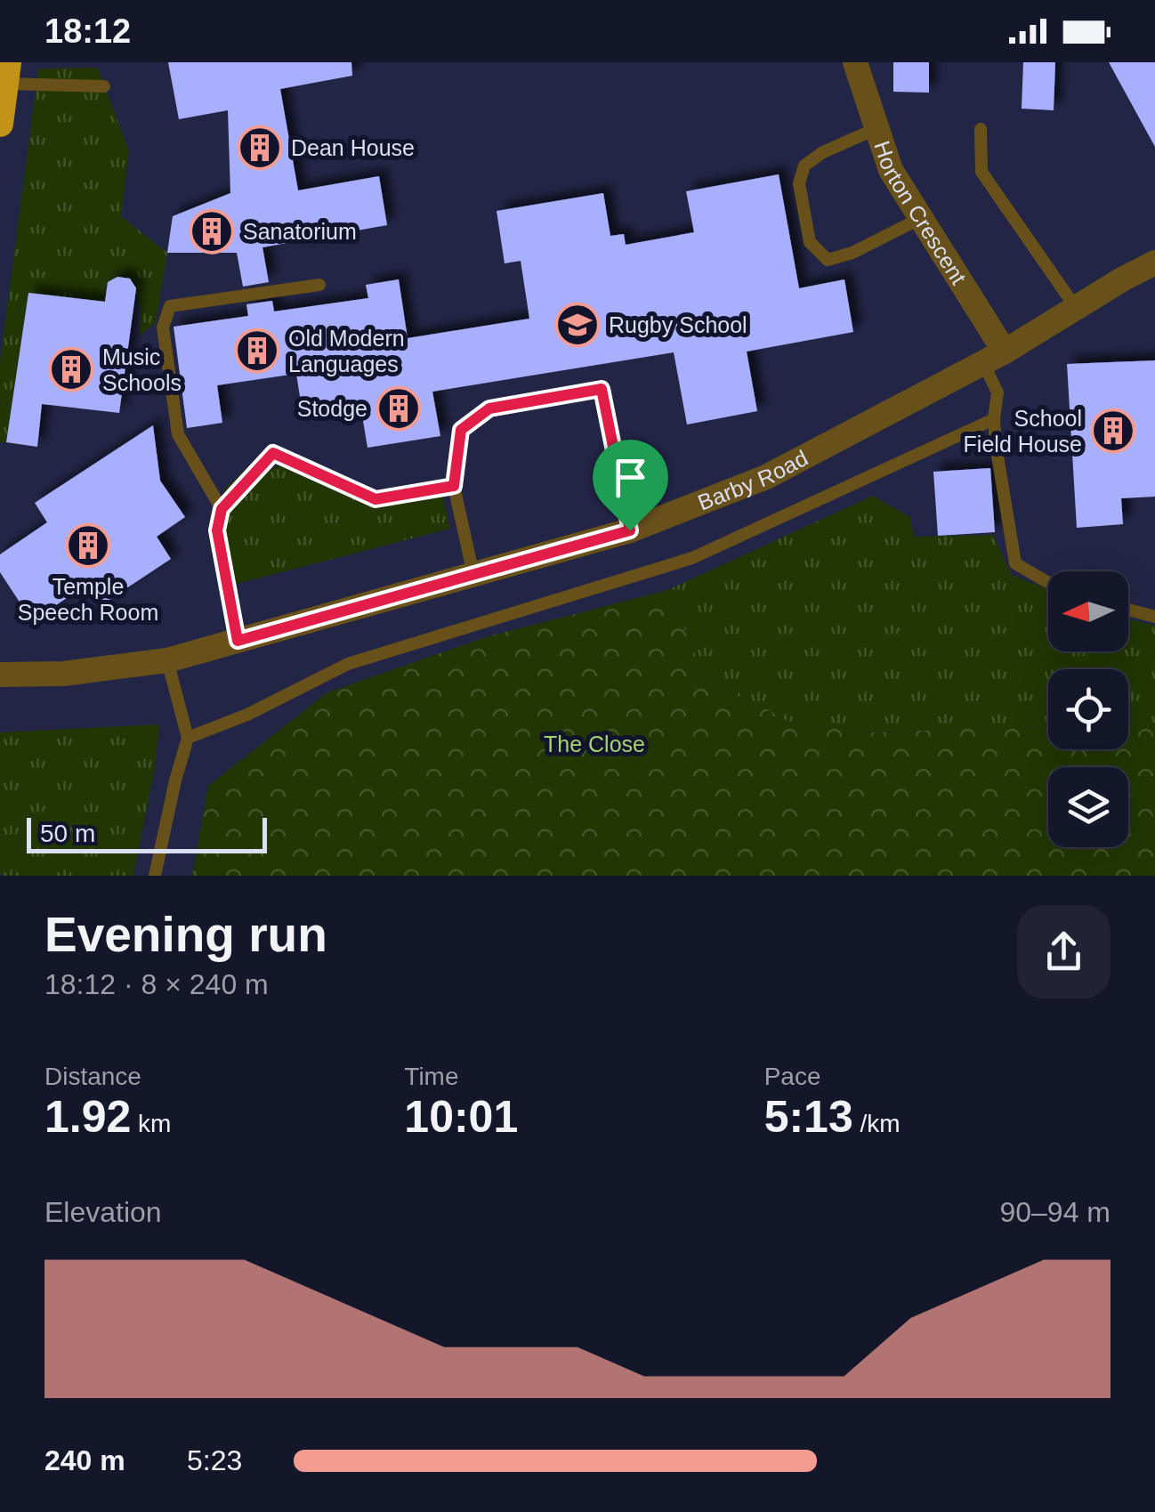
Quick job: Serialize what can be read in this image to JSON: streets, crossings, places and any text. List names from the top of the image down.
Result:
{
  "streets": {
    "street": ["Horton Crescent", "Barby Road"]
  },
  "crossings": [
    ["Horton Crescent", "Barby Road"]
  ],
  "parks": ["The Close"],
  "places": {
    "building": [
      "Dean House",
      "Sanatorium",
      "Old Modern Languages",
      "Music Schools",
      "Stodge",
      "School Field House",
      "Temple Speech Room"
    ],
    "school or university": ["Rugby School"]
  },
  "scale_bar": "50 m",
  "north": "left",
  "page": {
    "status": "18:12",
    "scale": "50 m",
    "heading": ["Evening run", "18:12 · 8 × 240 m"],
    "stats": [
      ["Distance", "1.92 km"],
      ["Time", "10:01"],
      ["Pace", "5:13 /km"]
    ],
    "chart": ["Elevation", "90–94 m"],
    "list": [
      {
        "name": "240 m",
        "note": "5:23"
      }
    ]
  }
}
